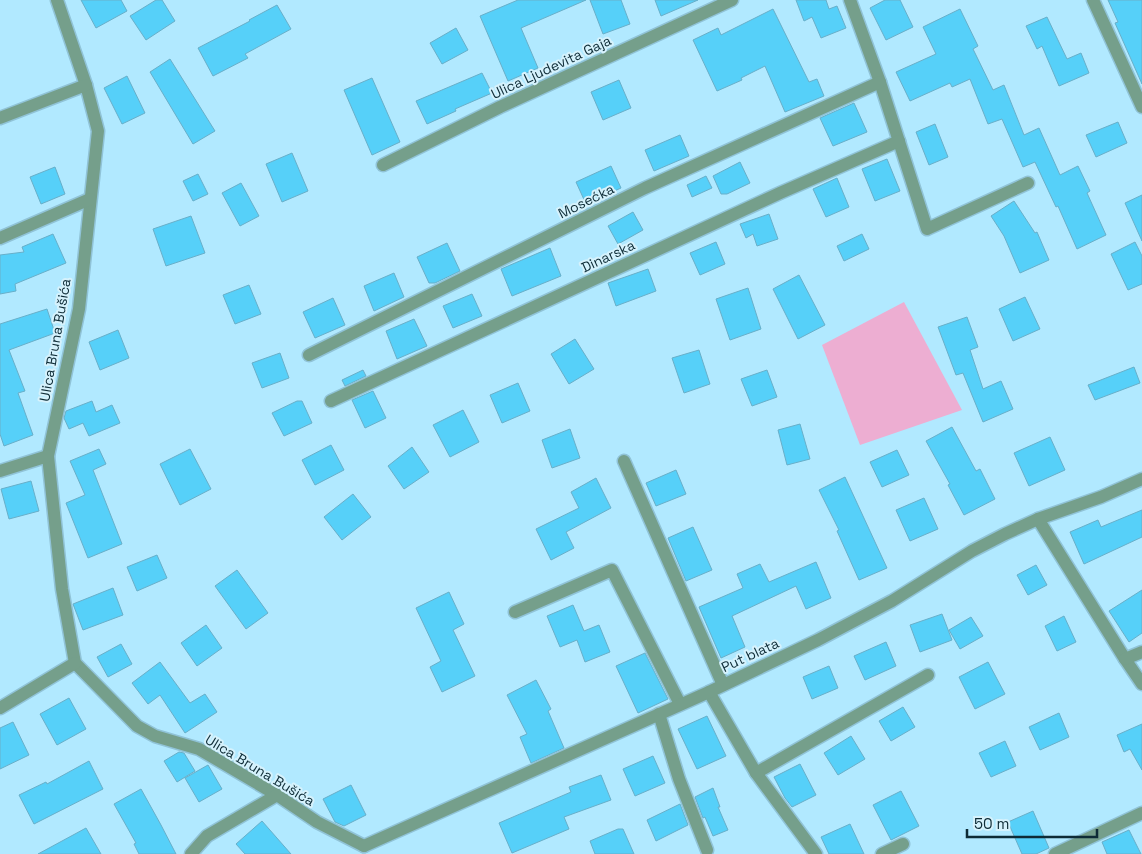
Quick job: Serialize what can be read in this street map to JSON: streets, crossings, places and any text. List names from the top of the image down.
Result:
{
  "streets": {
    "street": [
      "Ulica Ljudevita Gaja",
      "Mosećka",
      "Dinarska",
      "Ulica Bruna Bušića",
      "Put blata"
    ]
  },
  "crossings": [
    ["Ulica Bruna Bušića", "Put blata"]
  ],
  "scale_bar": "50 m"
}
